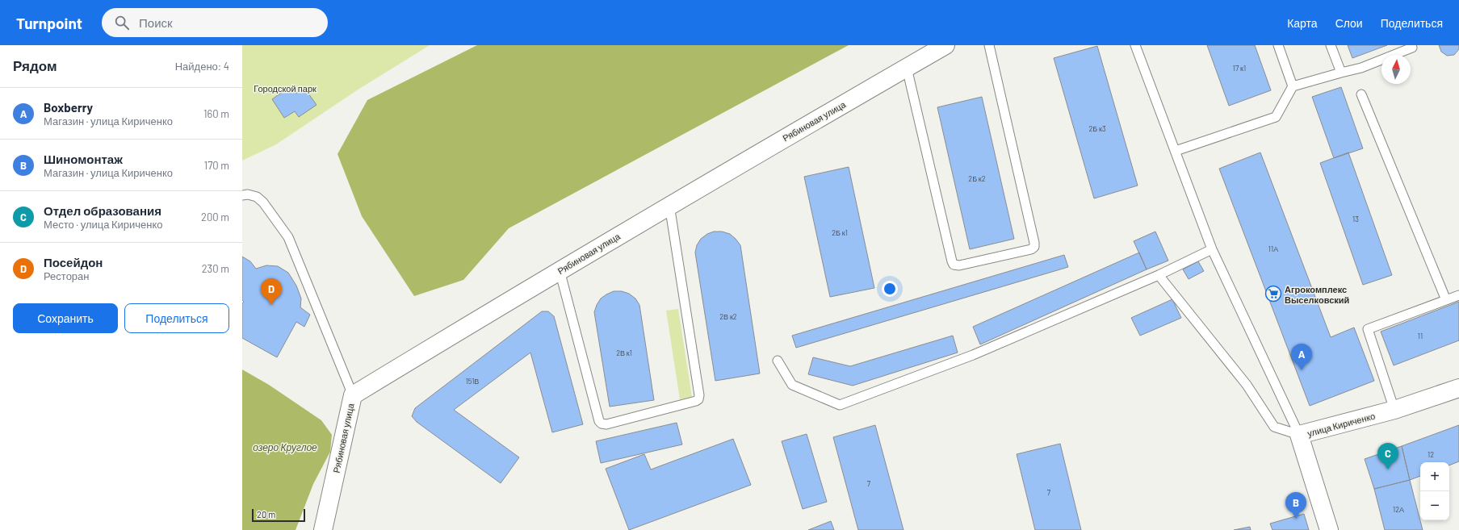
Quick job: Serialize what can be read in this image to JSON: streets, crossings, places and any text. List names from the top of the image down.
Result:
{
  "streets": {
    "street": ["Рябиновая улица", "улица Кириченко"]
  },
  "water": ["озеро Круглое"],
  "parks": ["Городской парк"],
  "places": {
    "supermarket": ["Агрокомплекс Выселковский"]
  },
  "house_numbers": [
    "17 к1",
    "2Б к3",
    "2Б к2",
    "13",
    "2Б к1",
    "11А",
    "2В к2",
    "11",
    "2В к1",
    "151В",
    "12",
    "7",
    "7",
    "12А"
  ],
  "scale_bar": "20 m",
  "north": "top",
  "page": {
    "header": "Turnpoint",
    "search": "Поиск",
    "nav": ["Карта", "Слои", "Поделиться"],
    "heading": ["Рядом", "Найдено: 4"],
    "list": [
      {
        "mark": "A",
        "name": "Boxberry",
        "note": "Магазин · улица Кириченко",
        "value": "160 m"
      },
      {
        "mark": "B",
        "name": "Шиномонтаж",
        "note": "Магазин · улица Кириченко",
        "value": "170 m"
      },
      {
        "mark": "C",
        "name": "Отдел образования",
        "note": "Место · улица Кириченко",
        "value": "200 m"
      },
      {
        "mark": "D",
        "name": "Посейдон",
        "note": "Ресторан",
        "value": "230 m"
      }
    ],
    "pins": [
      "D",
      "A",
      "C",
      "B"
    ],
    "buttons": ["Сохранить", "Поделиться"],
    "map_buttons": ["+", "−"],
    "scale": "20 m"
  }
}
